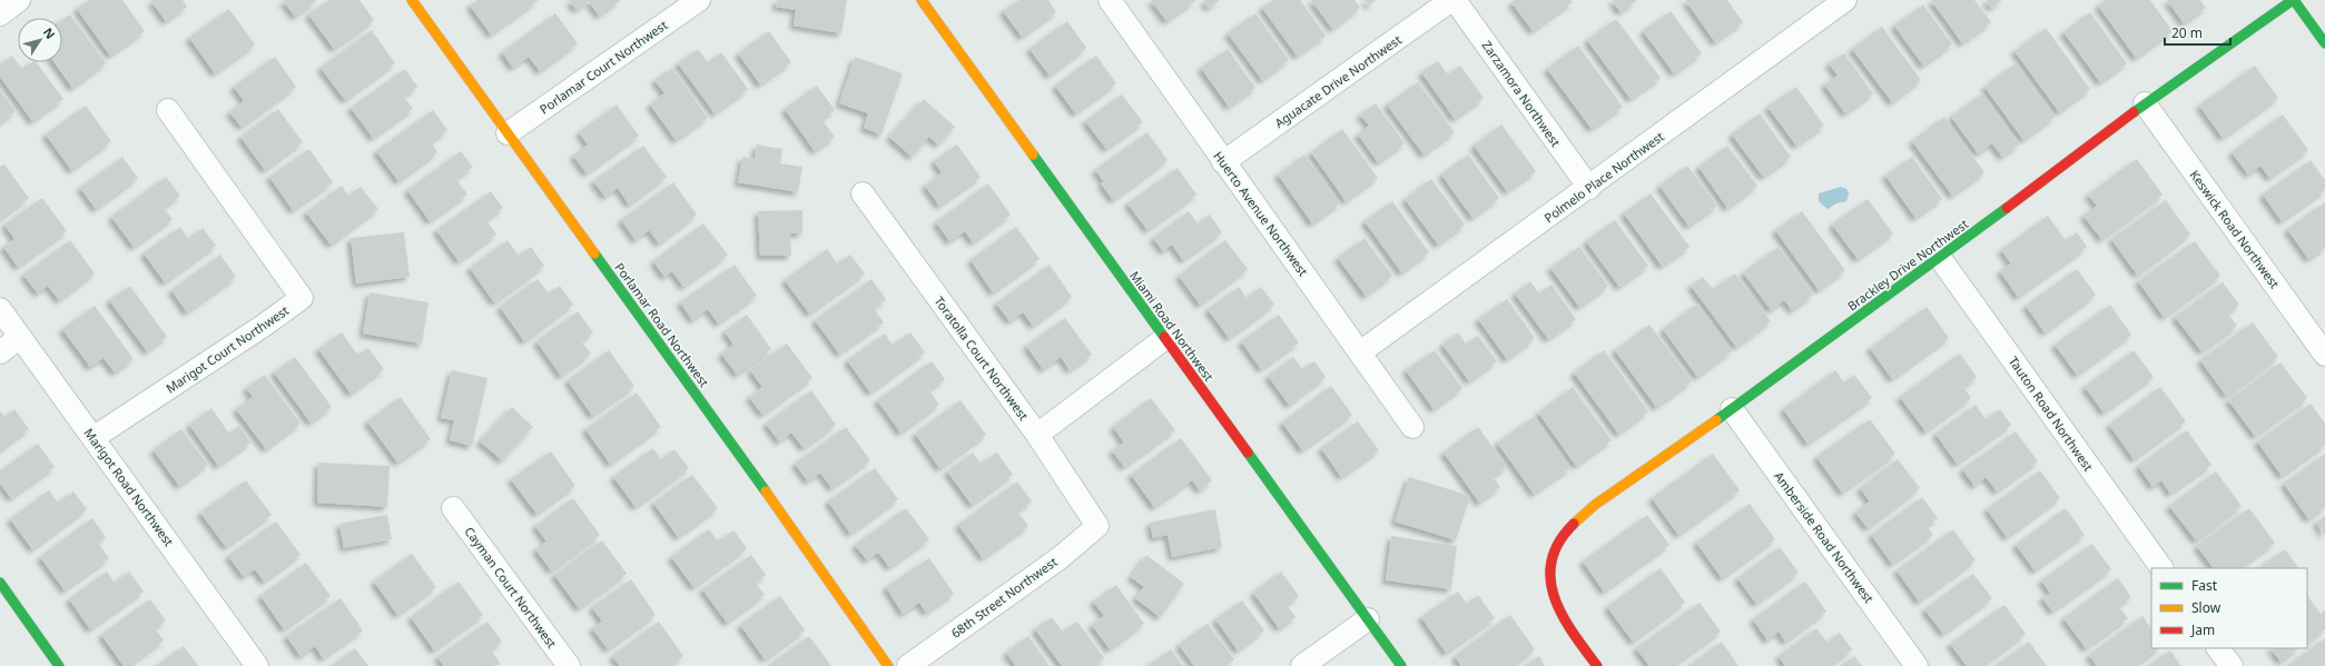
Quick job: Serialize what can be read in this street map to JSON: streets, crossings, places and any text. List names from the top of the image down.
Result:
{
  "streets": {
    "street": [
      "Porlamar Court Northwest",
      "Aguacate Drive Northwest",
      "Zarzamora Northwest",
      "Polmelo Place Northwest",
      "Huerto Avenue Northwest",
      "Keswick Road Northwest",
      "Brackley Drive Northwest",
      "Porlamar Road Northwest",
      "Miami Road Northwest",
      "Marigot Court Northwest",
      "Toratolla Court Northwest",
      "Tauton Road Northwest",
      "Marigot Road Northwest",
      "Amberside Road Northwest",
      "Cayman Court Northwest",
      "68th Street Northwest"
    ]
  },
  "crossings": [
    ["Porlamar Court Northwest", "Porlamar Road Northwest"],
    ["Aguacate Drive Northwest", "Zarzamora Northwest"],
    ["Aguacate Drive Northwest", "Huerto Avenue Northwest"],
    ["Zarzamora Northwest", "Polmelo Place Northwest"],
    ["Polmelo Place Northwest", "Huerto Avenue Northwest"],
    ["Keswick Road Northwest", "Brackley Drive Northwest"],
    ["Brackley Drive Northwest", "Tauton Road Northwest"],
    ["Brackley Drive Northwest", "Amberside Road Northwest"],
    ["Marigot Court Northwest", "Marigot Road Northwest"],
    ["Toratolla Court Northwest", "68th Street Northwest"]
  ],
  "legend": ["Fast", "Slow", "Jam"],
  "scale_bar": "20 m",
  "north": "top right"
}
